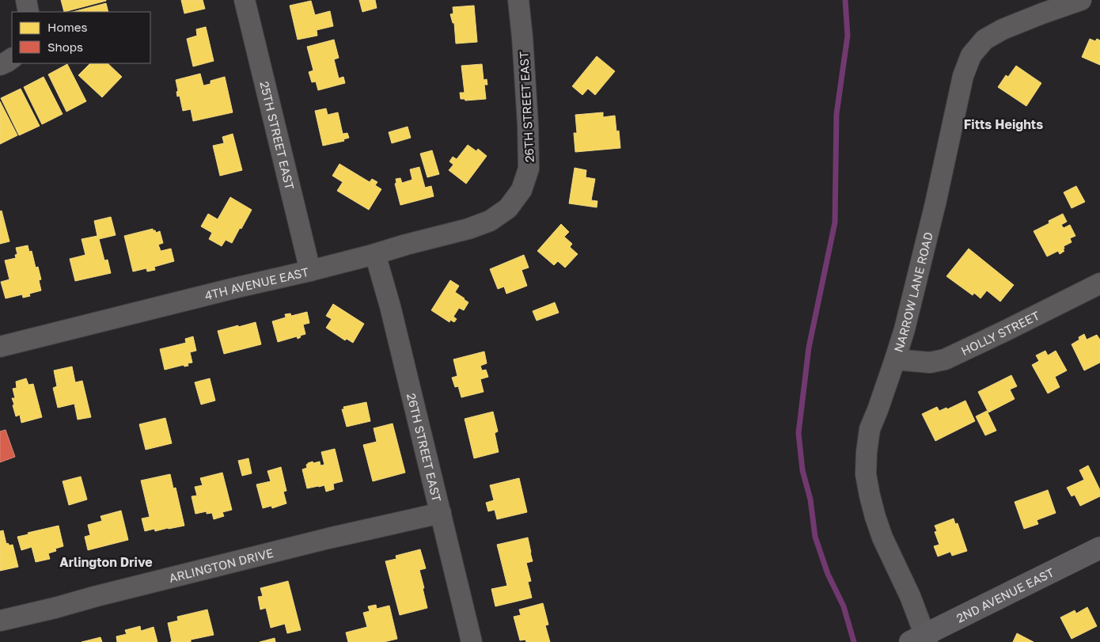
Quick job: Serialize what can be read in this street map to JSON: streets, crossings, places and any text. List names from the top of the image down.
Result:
{
  "streets": {
    "street": [
      "26TH STREET EAST",
      "25TH STREET EAST",
      "4TH AVENUE EAST",
      "NARROW LANE ROAD",
      "HOLLY STREET",
      "ARLINGTON DRIVE",
      "2ND AVENUE EAST"
    ]
  },
  "crossings": [
    ["26TH STREET EAST", "4TH AVENUE EAST"],
    ["26TH STREET EAST", "ARLINGTON DRIVE"],
    ["25TH STREET EAST", "4TH AVENUE EAST"],
    ["NARROW LANE ROAD", "HOLLY STREET"],
    ["NARROW LANE ROAD", "2ND AVENUE EAST"]
  ],
  "districts": ["Fitts Heights", "Arlington Drive"],
  "legend": ["Homes", "Shops"]
}
